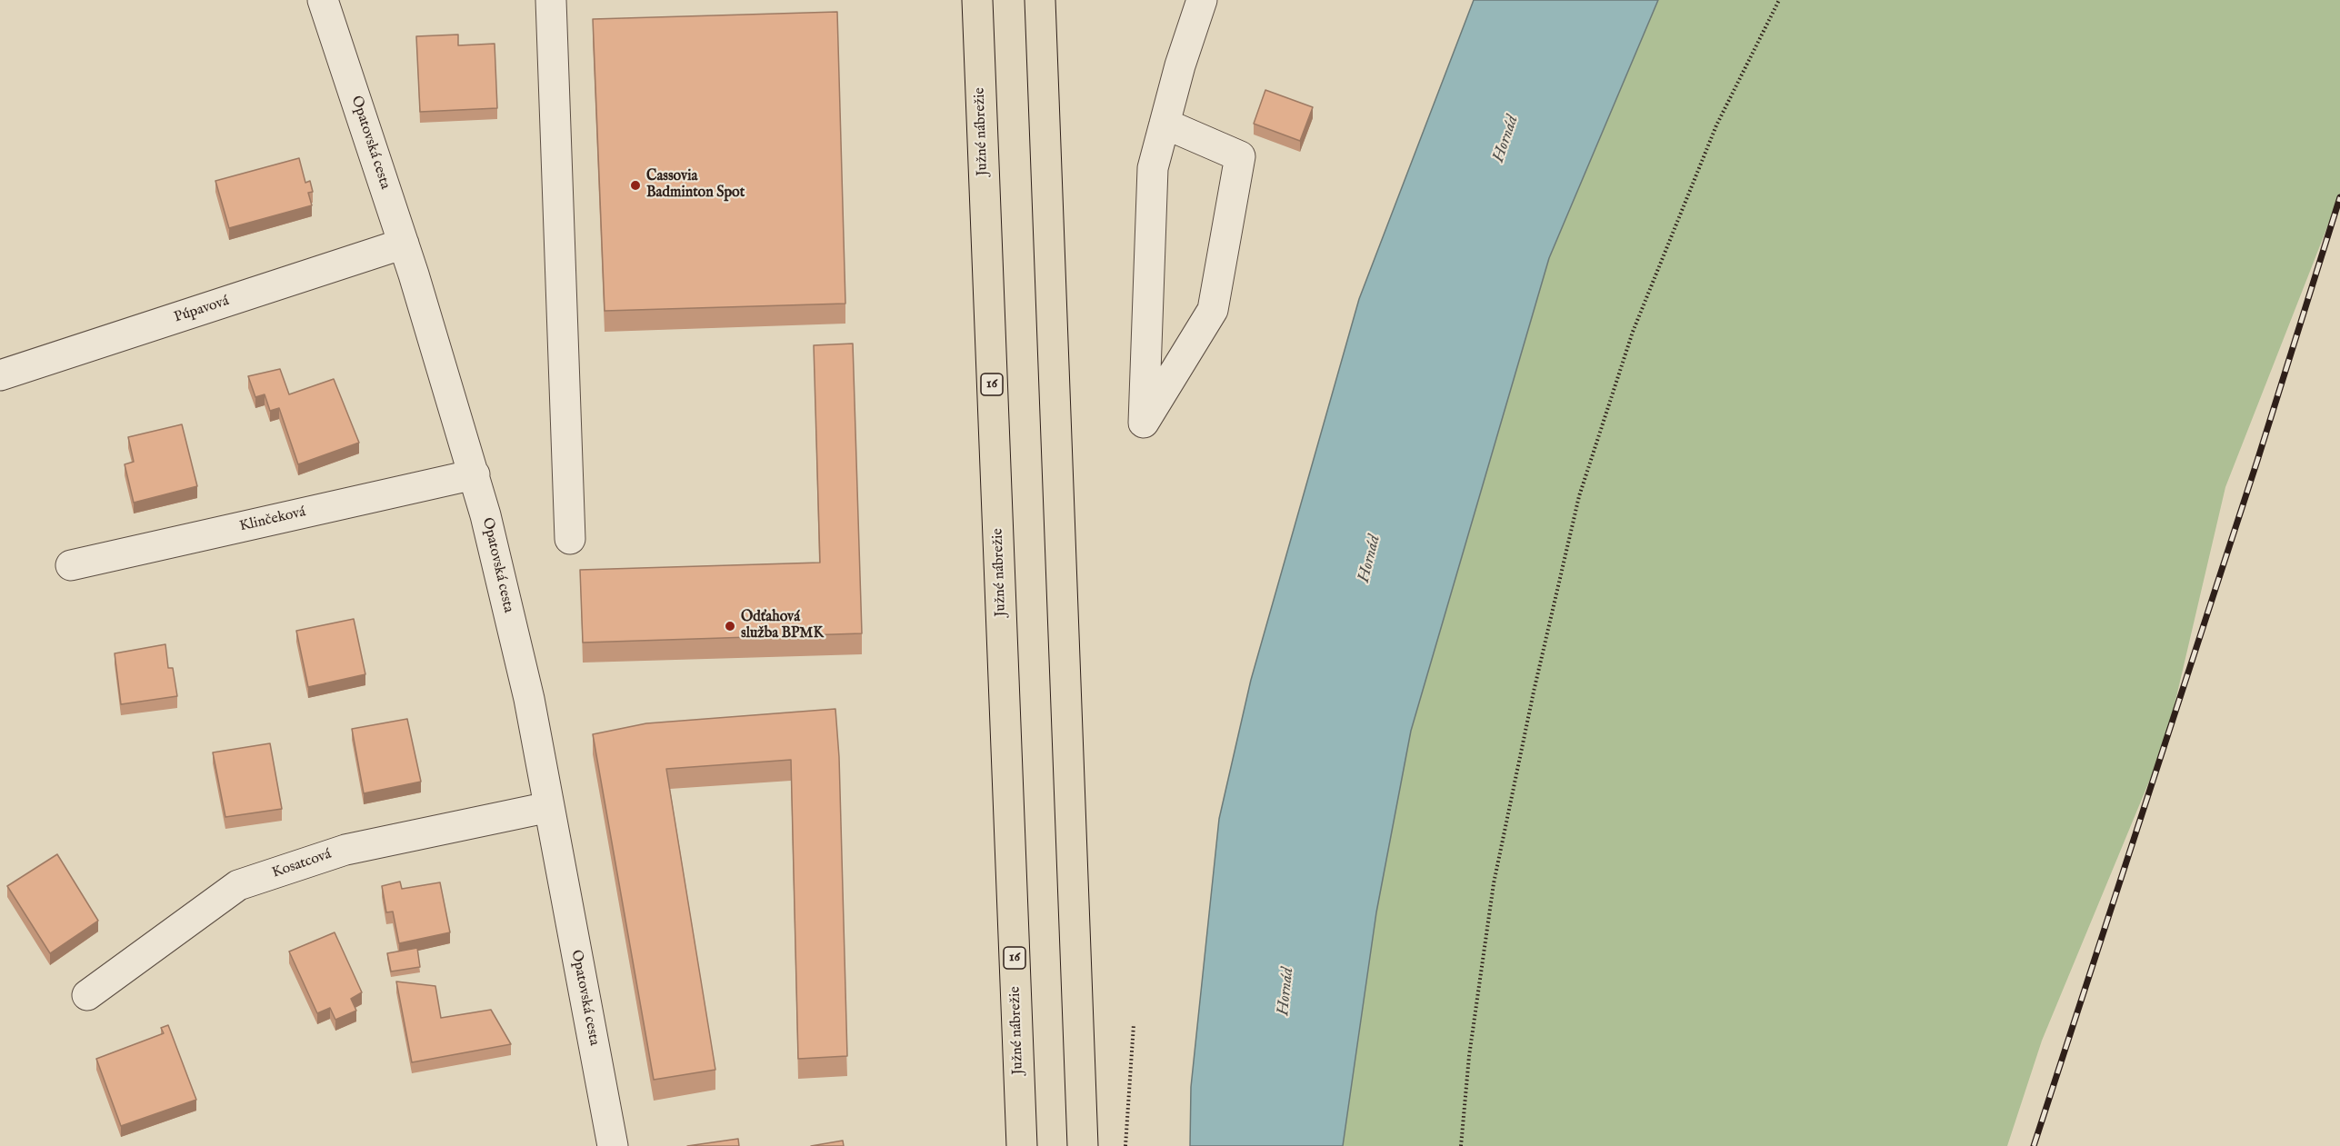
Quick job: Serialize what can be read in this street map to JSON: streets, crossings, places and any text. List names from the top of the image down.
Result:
{
  "streets": {
    "highway": ["Južné nábrežie", "16"],
    "street": [
      "Opatovská cesta",
      "Púpavová",
      "Klinčeková",
      "Kosatcová"
    ]
  },
  "crossings": [
    ["Opatovská cesta", "Púpavová"],
    ["Opatovská cesta", "Klinčeková"],
    ["Opatovská cesta", "Kosatcová"]
  ],
  "water": ["Hornád"],
  "places": ["Cassovia Badminton Spot", "Odťahová služba BPMK"]
}
